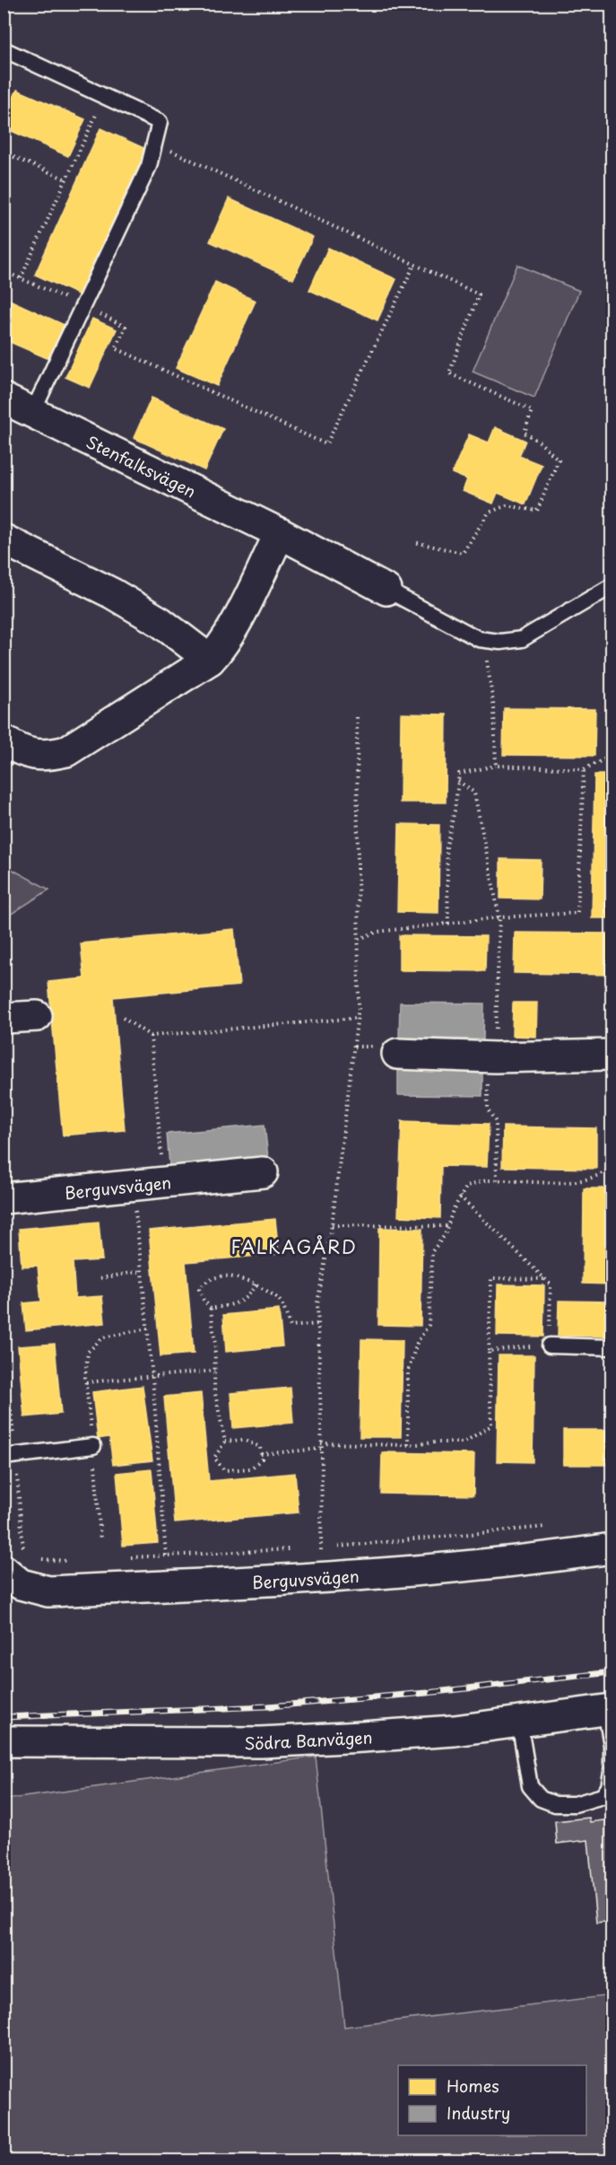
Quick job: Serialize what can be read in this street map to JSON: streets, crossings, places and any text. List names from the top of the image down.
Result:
{
  "streets": {
    "street": ["Stenfalksvägen", "Berguvsvägen", "Södra Banvägen"]
  },
  "districts": ["FALKAGÅRD"],
  "legend": ["Homes", "Industry"]
}
